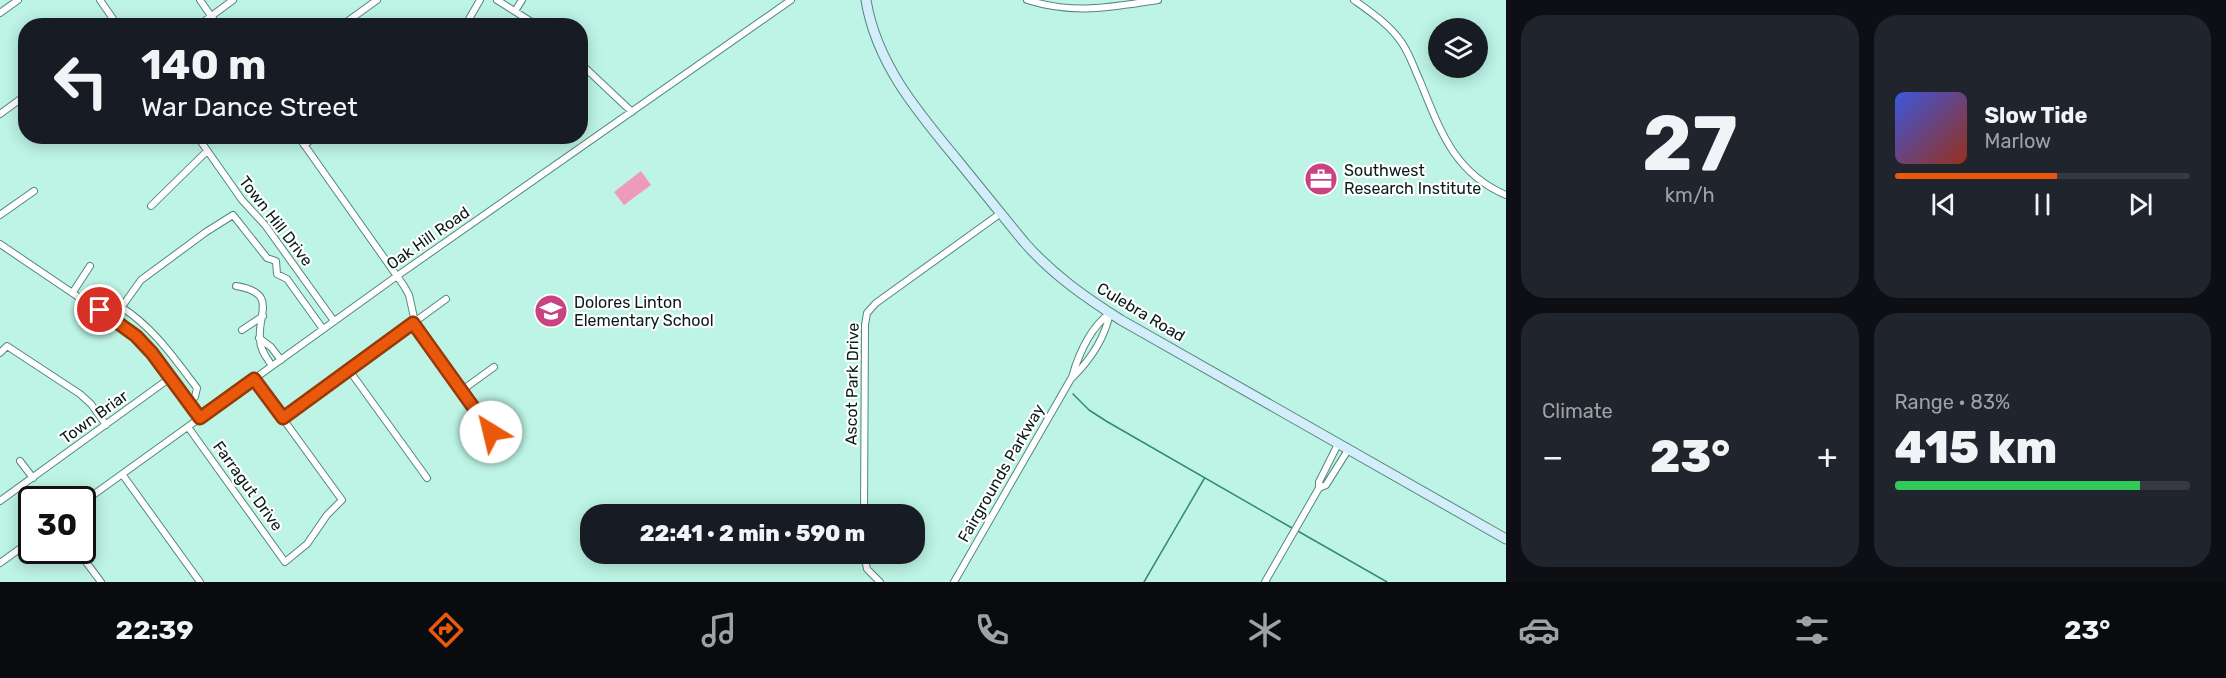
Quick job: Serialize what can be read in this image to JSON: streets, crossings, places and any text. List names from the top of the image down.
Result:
{
  "streets": {
    "main road": ["Culebra Road"],
    "street": [
      "Town Hill Drive",
      "Oak Hill Road",
      "Ascot Park Drive",
      "Town Briar",
      "Fairgrounds Parkway",
      "Farragut Drive"
    ]
  },
  "crossings": [
    ["Town Hill Drive", "Oak Hill Road"],
    ["Oak Hill Road", "Farragut Drive"],
    ["Culebra Road", "Ascot Park Drive"],
    ["Culebra Road", "Fairgrounds Parkway"]
  ],
  "places": {
    "office": ["Southwest Research Institute"],
    "school or university": ["Dolores Linton Elementary School"]
  },
  "page": {
    "tile": [
      ["27", "km/h"],
      "Climate",
      ["Range · 83%", "415 km"]
    ],
    "turn": ["140 m", "War Dance Street"],
    "song": ["Slow Tide", "Marlow"],
    "heat": ["−", "23°", "+"],
    "limit": "30",
    "trip": "22:41 · 2 min · 590 m",
    "tabs": ["22:39", "23°"]
  }
}
